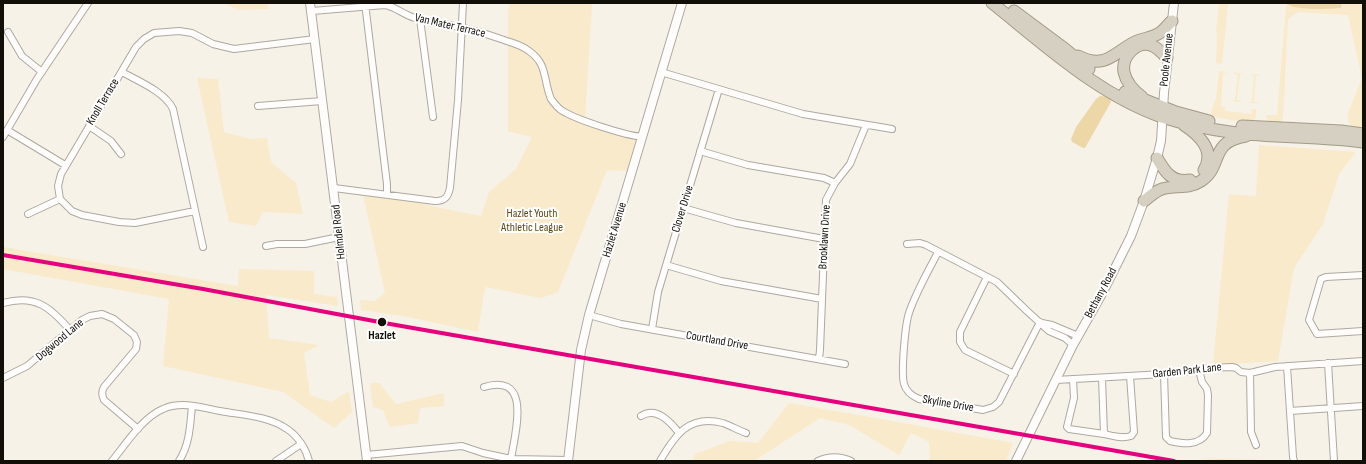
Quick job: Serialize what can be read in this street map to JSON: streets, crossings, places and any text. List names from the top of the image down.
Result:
{
  "streets": {
    "street": [
      "Van Mater Terrace",
      "Poole Avenue",
      "Knoll Terrace",
      "Clover Drive",
      "Hazlet Avenue",
      "Holmdel Road",
      "Brooklawn Drive",
      "Bethany Road",
      "Dogwood Lane",
      "Courtland Drive",
      "Garden Park Lane",
      "Skyline Drive"
    ]
  },
  "crossings": [
    ["Van Mater Terrace", "Hazlet Avenue"],
    ["Van Mater Terrace", "Holmdel Road"],
    ["Poole Avenue", "Bethany Road"],
    ["Knoll Terrace", "Holmdel Road"],
    ["Clover Drive", "Courtland Drive"],
    ["Hazlet Avenue", "Courtland Drive"],
    ["Brooklawn Drive", "Courtland Drive"],
    ["Bethany Road", "Garden Park Lane"]
  ],
  "parks": ["Hazlet Youth Athletic League"],
  "places": ["Hazlet"]
}
